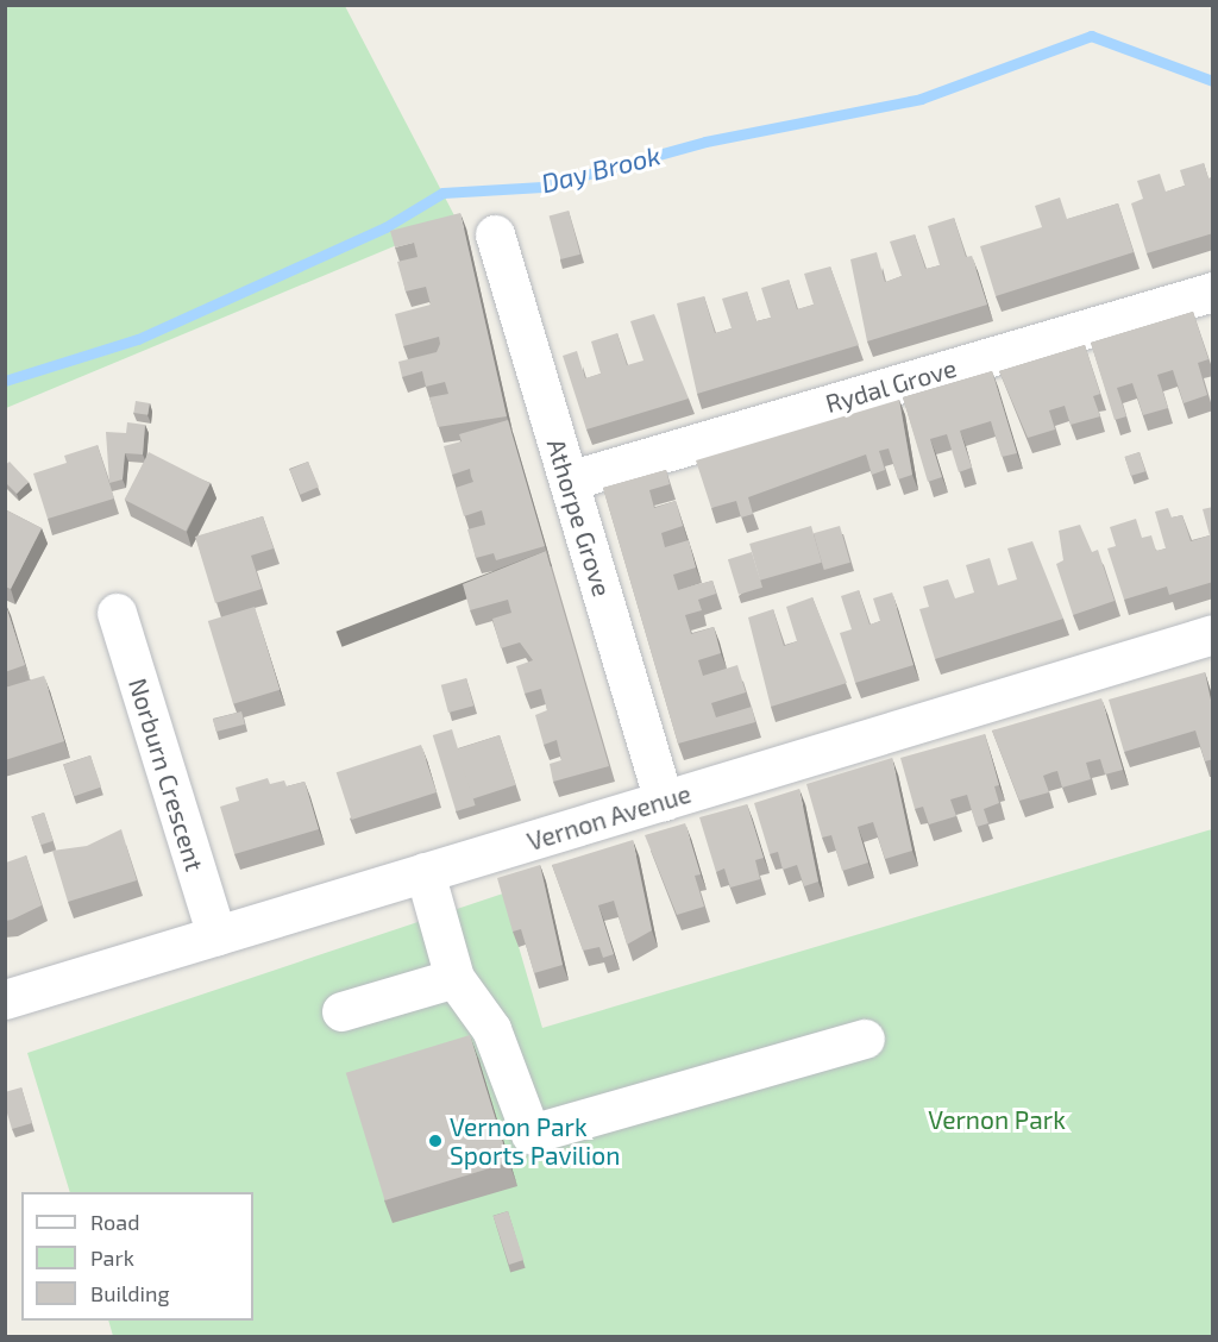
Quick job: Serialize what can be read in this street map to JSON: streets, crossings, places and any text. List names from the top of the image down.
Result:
{
  "streets": {
    "street": [
      "Rydal Grove",
      "Athorpe Grove",
      "Norburn Crescent",
      "Vernon Avenue"
    ]
  },
  "crossings": [
    ["Rydal Grove", "Athorpe Grove"],
    ["Athorpe Grove", "Vernon Avenue"],
    ["Norburn Crescent", "Vernon Avenue"]
  ],
  "water": ["Day Brook"],
  "parks": ["Vernon Park"],
  "places": ["Vernon Park Sports Pavilion"],
  "legend": ["Road", "Park", "Building"]
}
